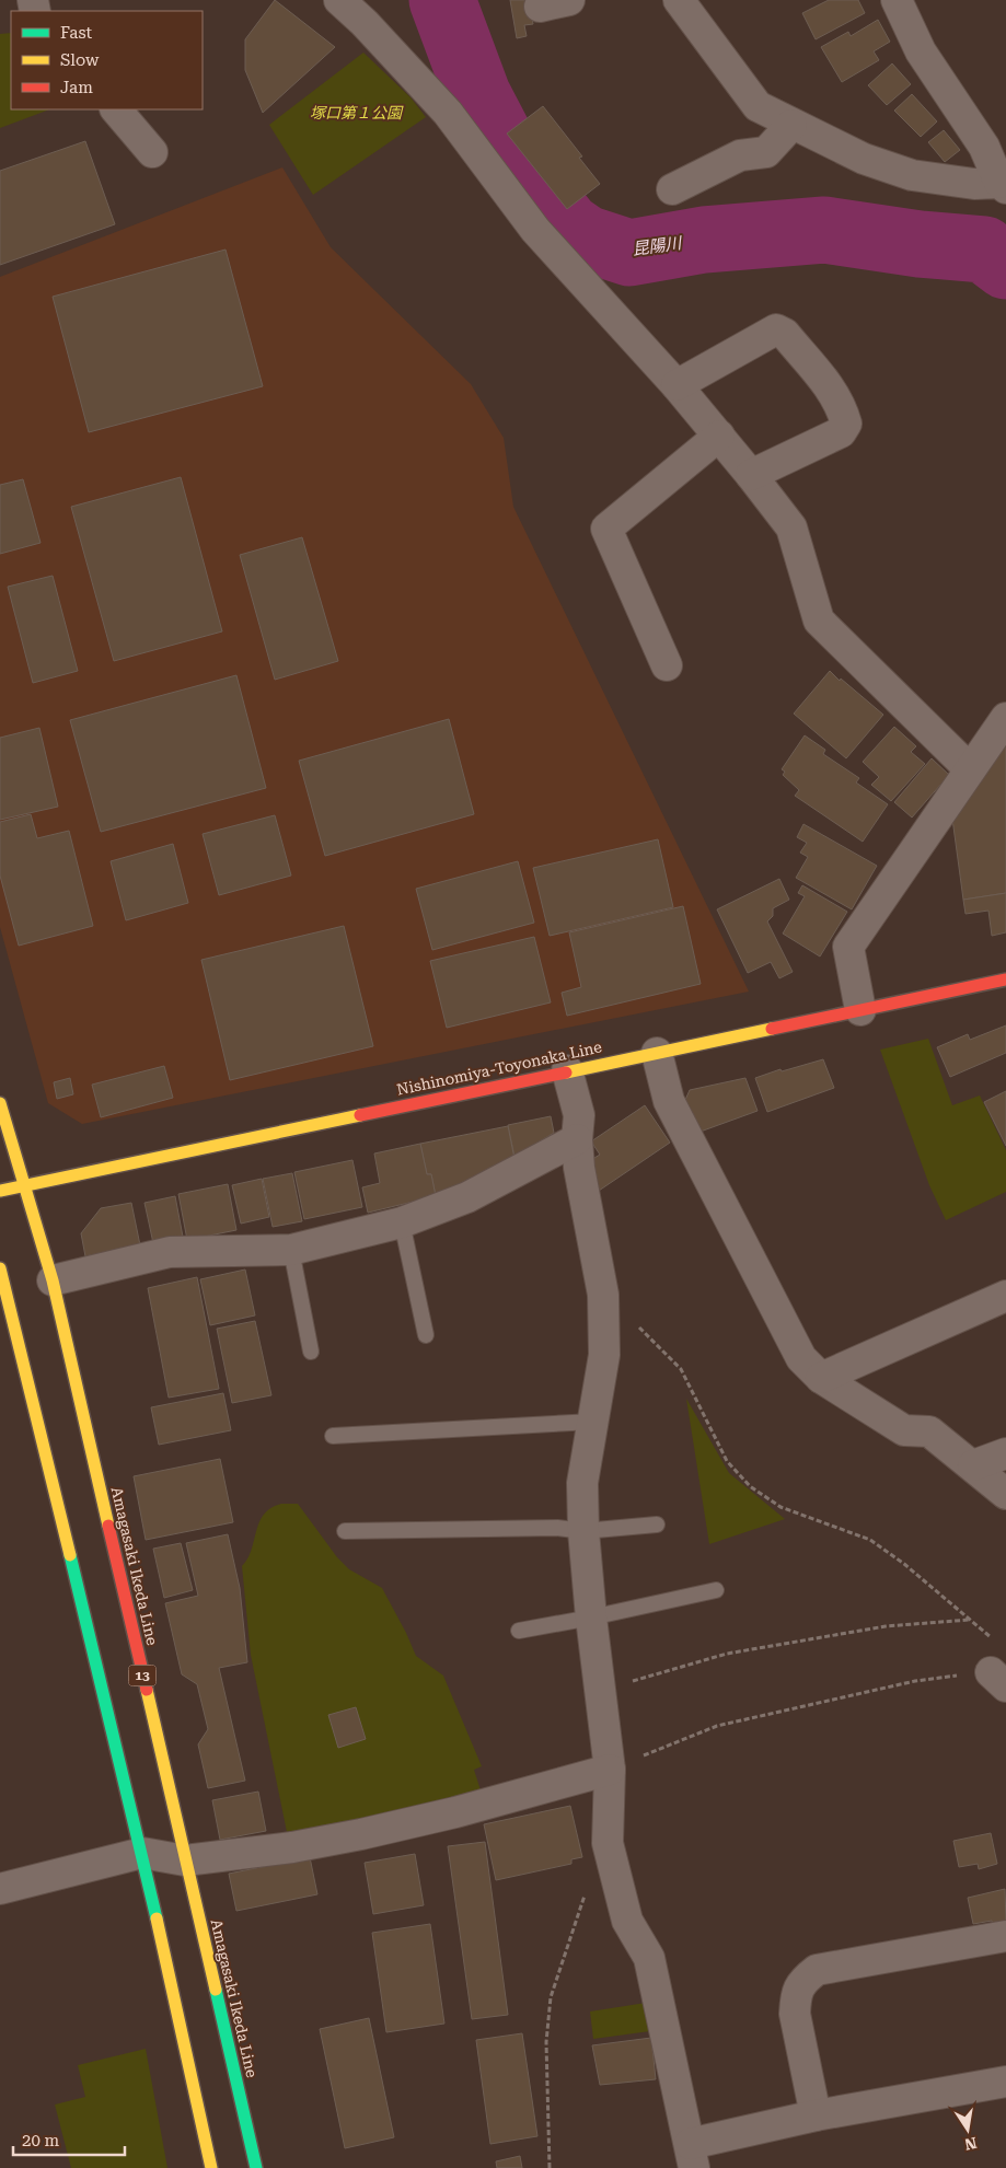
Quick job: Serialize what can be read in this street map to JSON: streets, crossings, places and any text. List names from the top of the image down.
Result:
{
  "streets": {
    "main road": ["Nishinomiya-Toyonaka Line", "Amagasaki Ikeda Line", "13"]
  },
  "crossings": [
    ["Nishinomiya-Toyonaka Line", "Amagasaki Ikeda Line"]
  ],
  "water": ["昆陽川"],
  "parks": ["塚口第１公園"],
  "legend": ["Fast", "Slow", "Jam"],
  "scale_bar": "20 m",
  "north": "bottom"
}
